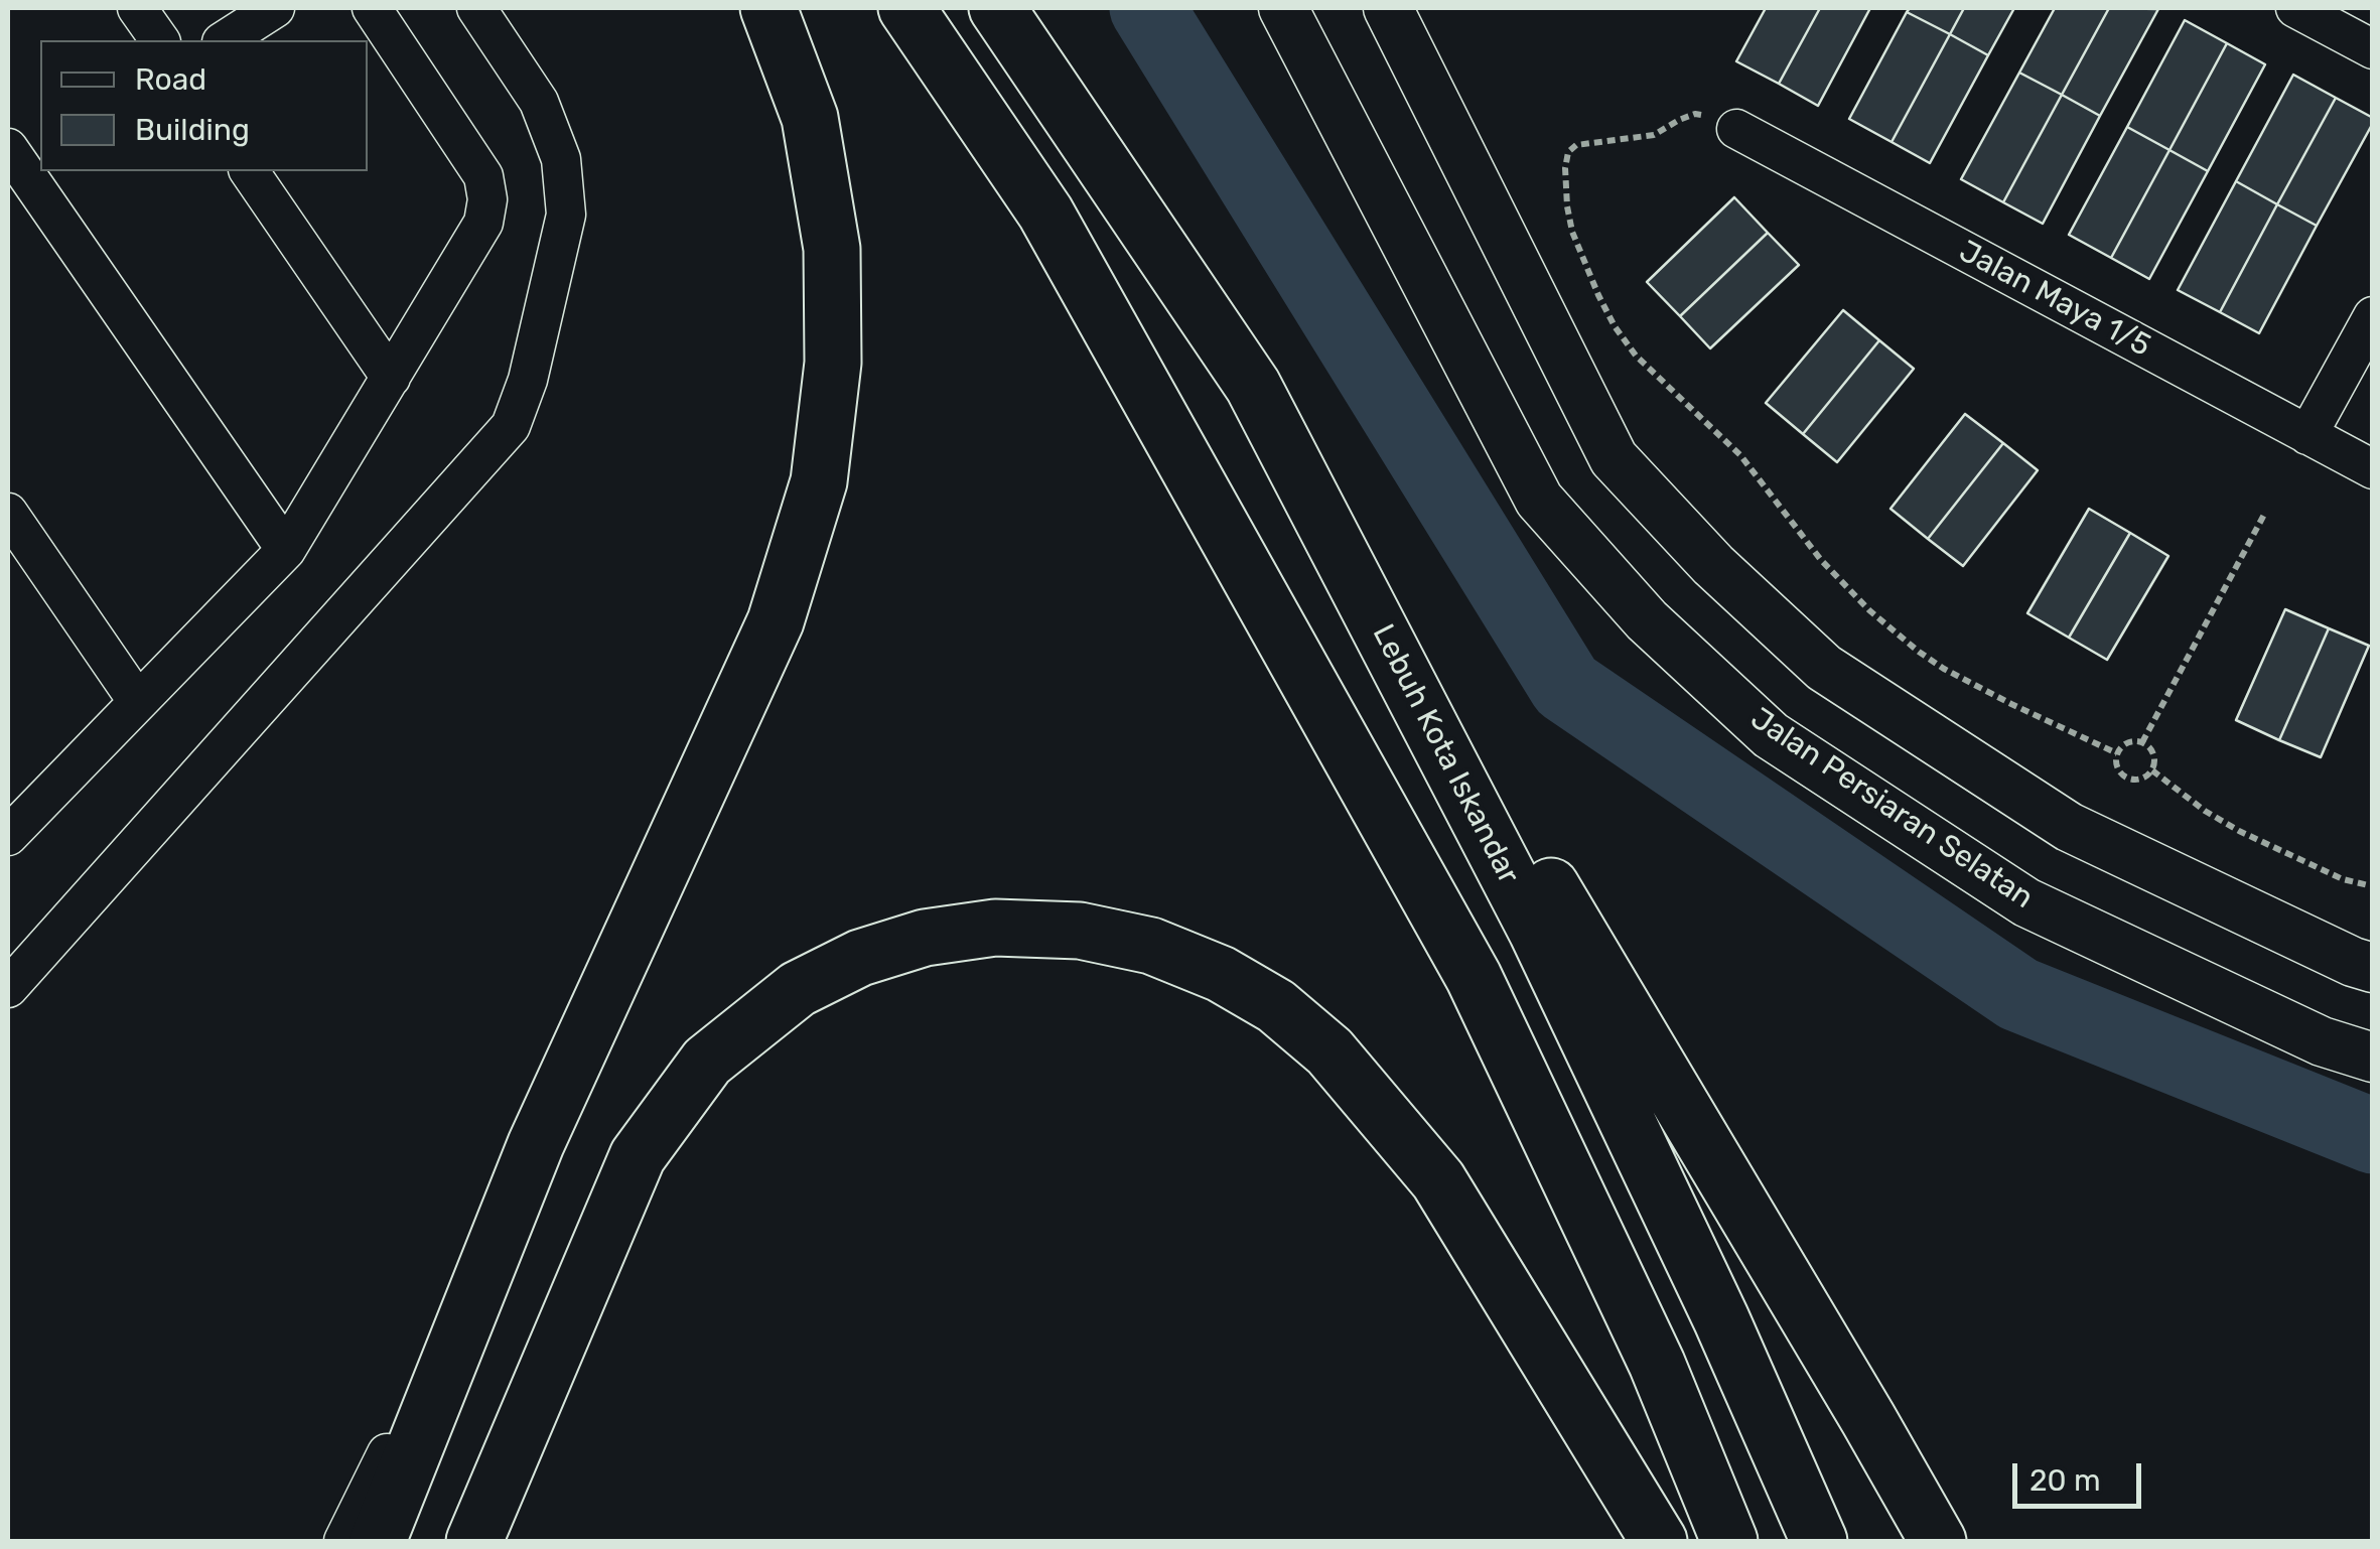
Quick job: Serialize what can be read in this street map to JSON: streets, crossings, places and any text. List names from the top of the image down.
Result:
{
  "streets": {
    "highway": ["Lebuh Kota Iskandar"],
    "street": ["Jalan Maya 1/5", "Jalan Persiaran Selatan"]
  },
  "legend": ["Road", "Building"],
  "scale_bar": "20 m"
}
